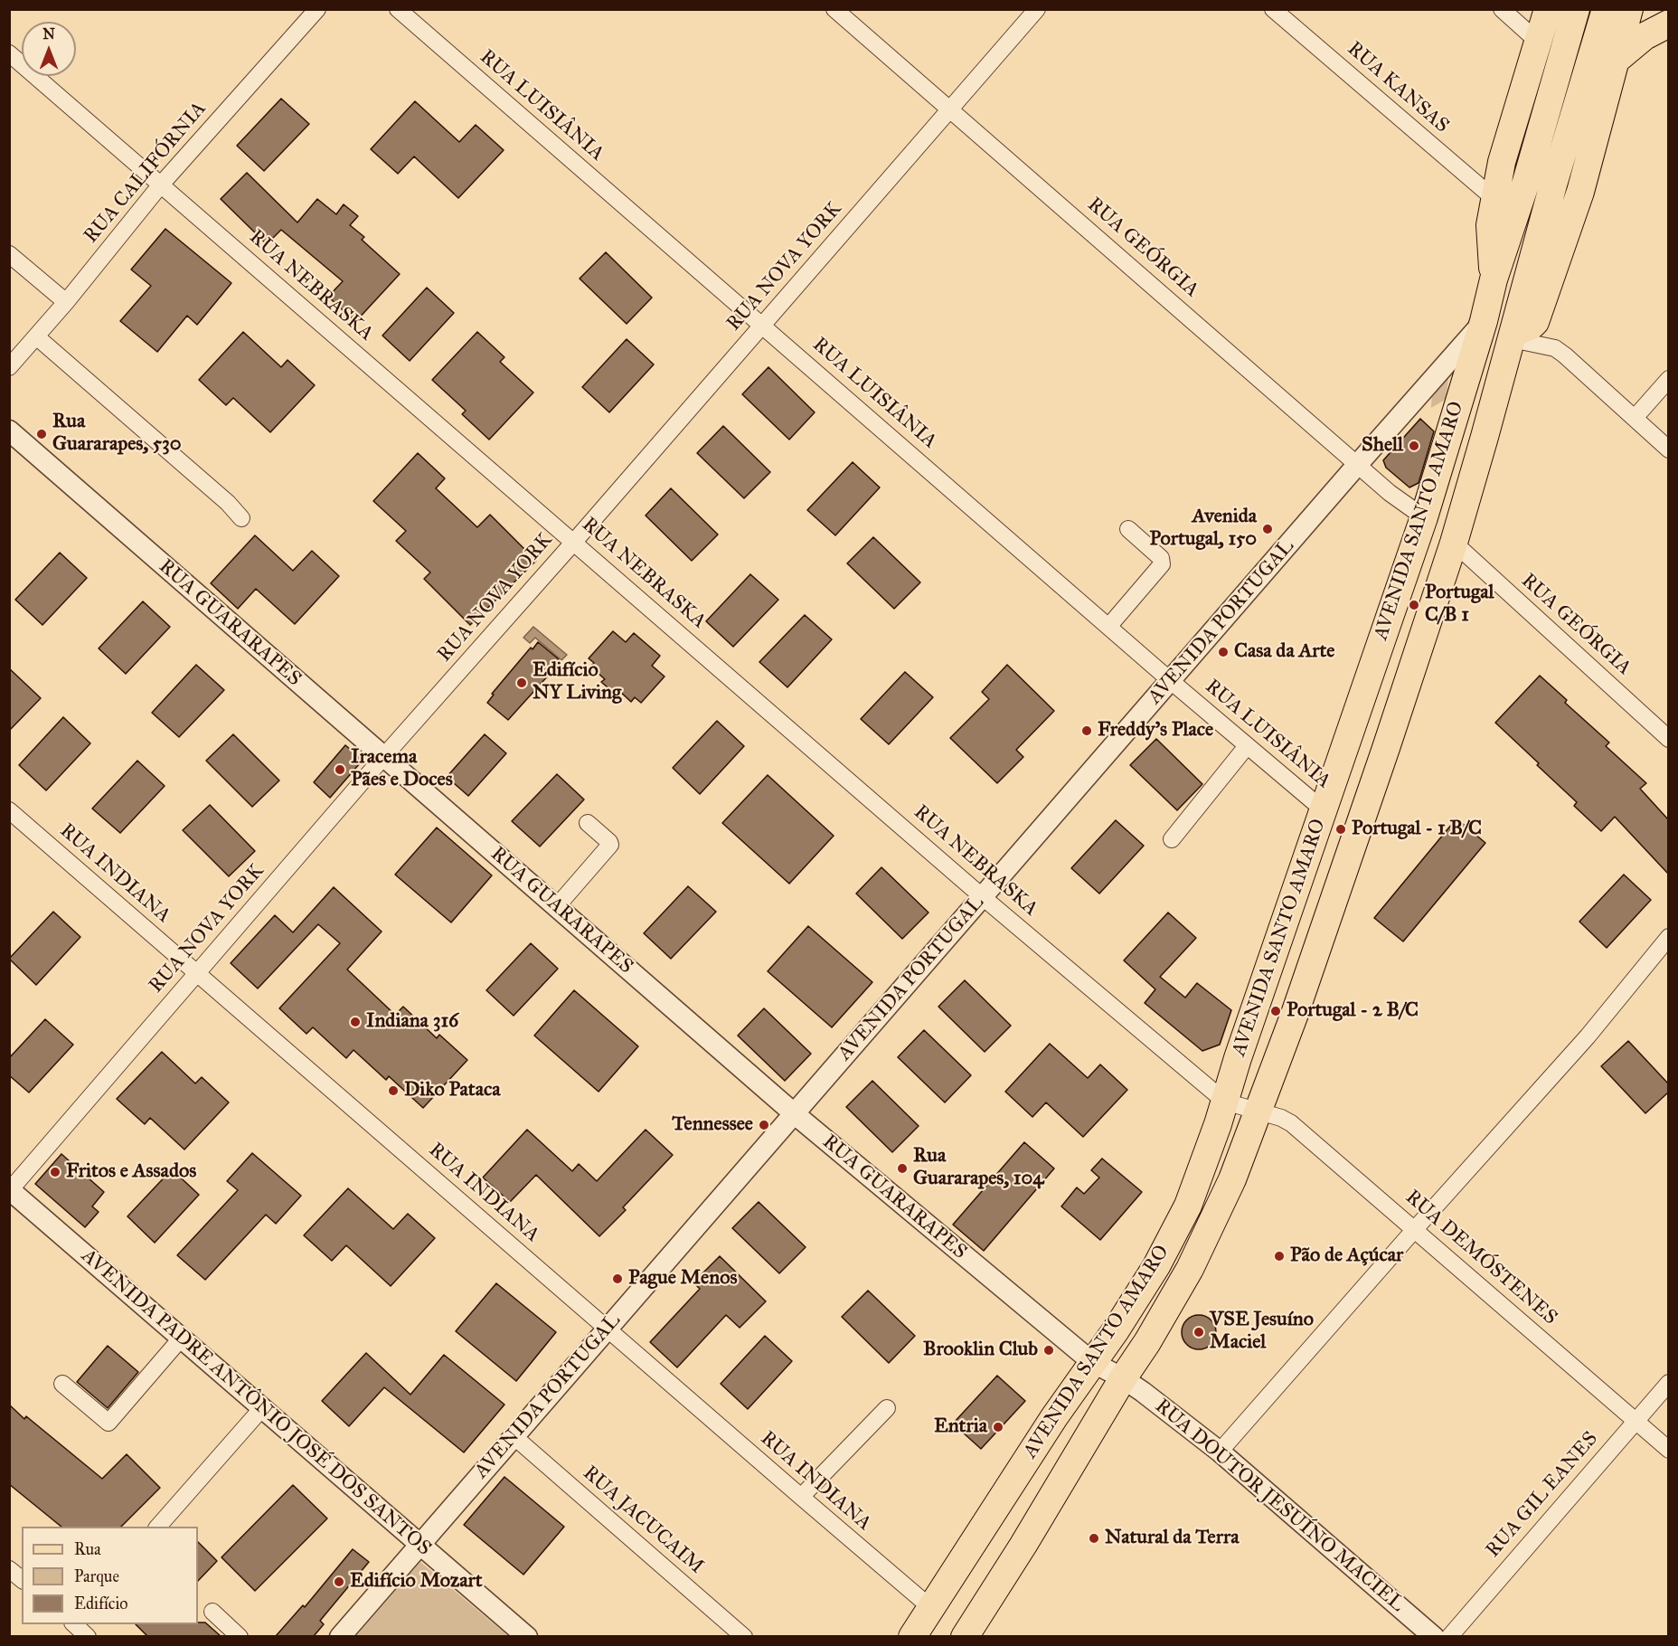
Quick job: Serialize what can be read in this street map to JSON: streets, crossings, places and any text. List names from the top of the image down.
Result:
{
  "streets": {
    "main road": ["AVENIDA SANTO AMARO"],
    "street": [
      "RUA KANSAS",
      "RUA LUISIÂNIA",
      "RUA CALIFÓRNIA",
      "RUA GEÓRGIA",
      "RUA NOVA YORK",
      "RUA NEBRASKA",
      "AVENIDA PORTUGAL",
      "RUA GUARARAPES",
      "RUA INDIANA",
      "RUA DEMÓSTENES",
      "AVENIDA PADRE ANTÔNIO JOSÉ DOS SANTOS",
      "RUA GIL EANES",
      "RUA DOUTOR JESUÍNO MACIEL",
      "RUA JACUCAIM"
    ]
  },
  "crossings": [
    ["RUA LUISIÂNIA", "RUA NOVA YORK"],
    ["RUA LUISIÂNIA", "AVENIDA SANTO AMARO"],
    ["RUA LUISIÂNIA", "AVENIDA PORTUGAL"],
    ["RUA CALIFÓRNIA", "RUA NEBRASKA"],
    ["RUA GEÓRGIA", "RUA NOVA YORK"],
    ["RUA GEÓRGIA", "AVENIDA SANTO AMARO"],
    ["RUA GEÓRGIA", "AVENIDA PORTUGAL"],
    ["RUA NOVA YORK", "RUA NEBRASKA"],
    ["RUA NOVA YORK", "RUA GUARARAPES"],
    ["RUA NOVA YORK", "RUA INDIANA"],
    ["RUA NOVA YORK", "AVENIDA PADRE ANTÔNIO JOSÉ DOS SANTOS"],
    ["RUA NEBRASKA", "AVENIDA SANTO AMARO"],
    ["RUA NEBRASKA", "AVENIDA PORTUGAL"],
    ["RUA NEBRASKA", "RUA DEMÓSTENES"],
    ["AVENIDA SANTO AMARO", "AVENIDA PORTUGAL"],
    ["AVENIDA SANTO AMARO", "RUA GUARARAPES"],
    ["AVENIDA SANTO AMARO", "RUA INDIANA"],
    ["AVENIDA SANTO AMARO", "RUA DEMÓSTENES"],
    ["AVENIDA SANTO AMARO", "RUA DOUTOR JESUÍNO MACIEL"],
    ["AVENIDA PORTUGAL", "RUA GUARARAPES"],
    ["AVENIDA PORTUGAL", "RUA INDIANA"],
    ["AVENIDA PORTUGAL", "AVENIDA PADRE ANTÔNIO JOSÉ DOS SANTOS"],
    ["AVENIDA PORTUGAL", "RUA JACUCAIM"],
    ["RUA GUARARAPES", "RUA DOUTOR JESUÍNO MACIEL"],
    ["RUA DEMÓSTENES", "RUA GIL EANES"]
  ],
  "places": [
    "Rua Guararapes, 530",
    "Shell",
    "Avenida Portugal, 150",
    "Portugal C/B 1",
    "Casa da Arte",
    "Edifício NY Living",
    "Freddy's Place",
    "Iracema Pães e Doces",
    "Portugal - 1 B/C",
    "Portugal - 2 B/C",
    "Indiana 316",
    "Diko Pataca",
    "Tennessee",
    "Rua Guararapes, 104",
    "Fritos e Assados",
    "Pão de Açúcar",
    "Pague Menos",
    "VSE Jesuíno Maciel",
    "Brooklin Club",
    "Entria",
    "Natural da Terra",
    "Edifício Mozart"
  ],
  "legend": ["Rua", "Parque", "Edifício"],
  "north": "top"
}
